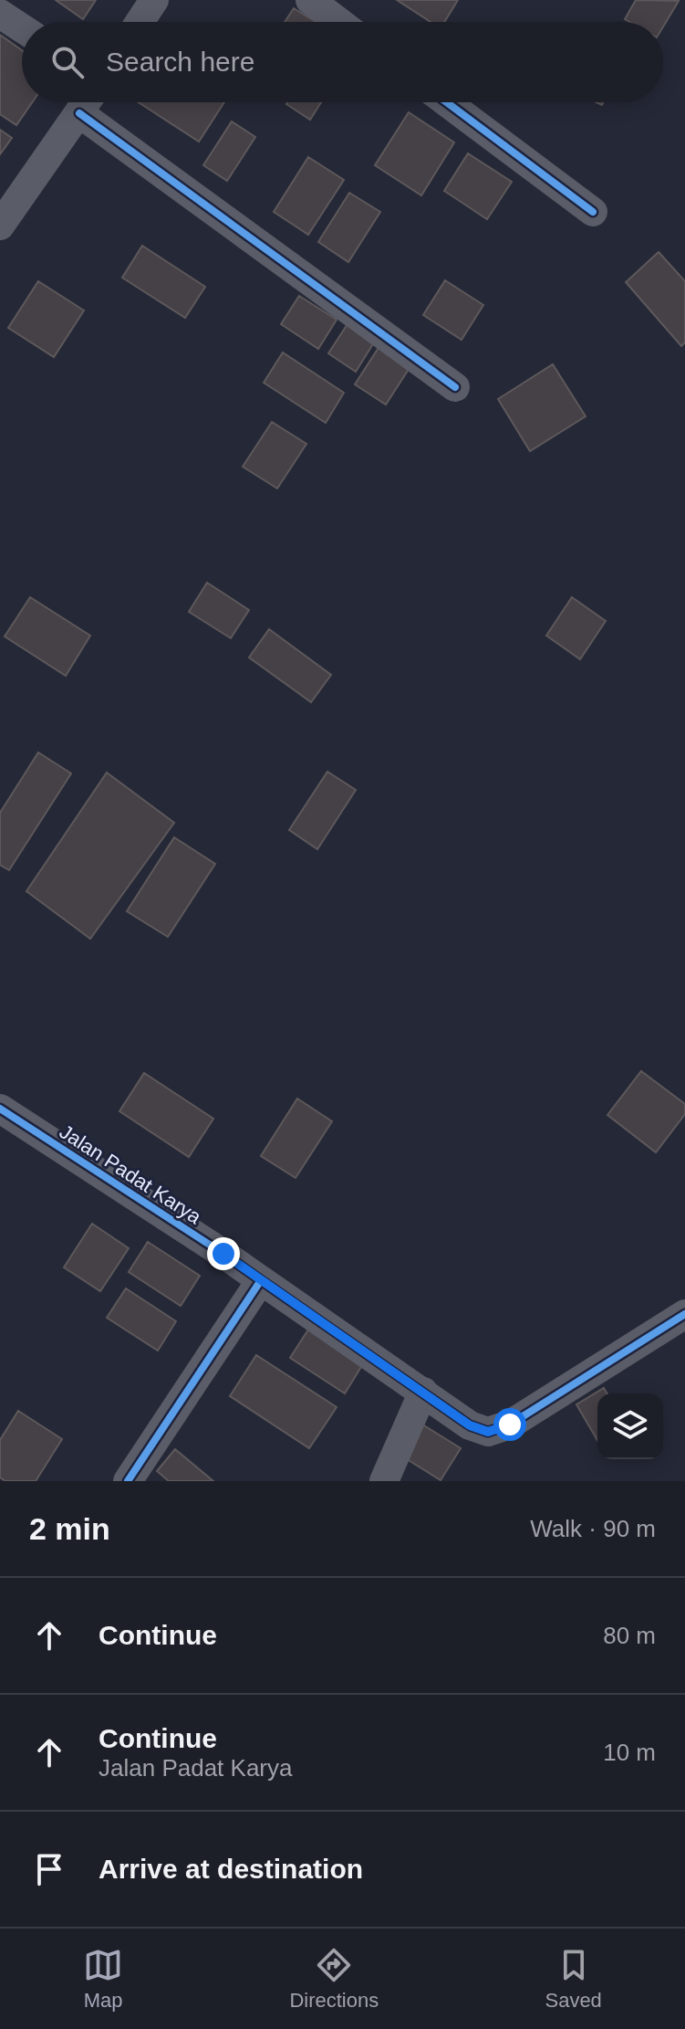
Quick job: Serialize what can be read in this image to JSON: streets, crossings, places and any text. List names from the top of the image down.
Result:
{
  "streets": {
    "street": ["Jalan Padat Karya"]
  },
  "page": {
    "search": "Search here",
    "heading": ["2 min", "Walk · 90 m"],
    "list": [
      ["Continue", "80 m"],
      ["Continue", "Jalan Padat Karya", "10 m"],
      "Arrive at destination"
    ],
    "nav": ["Map", "Directions", "Saved"]
  }
}
